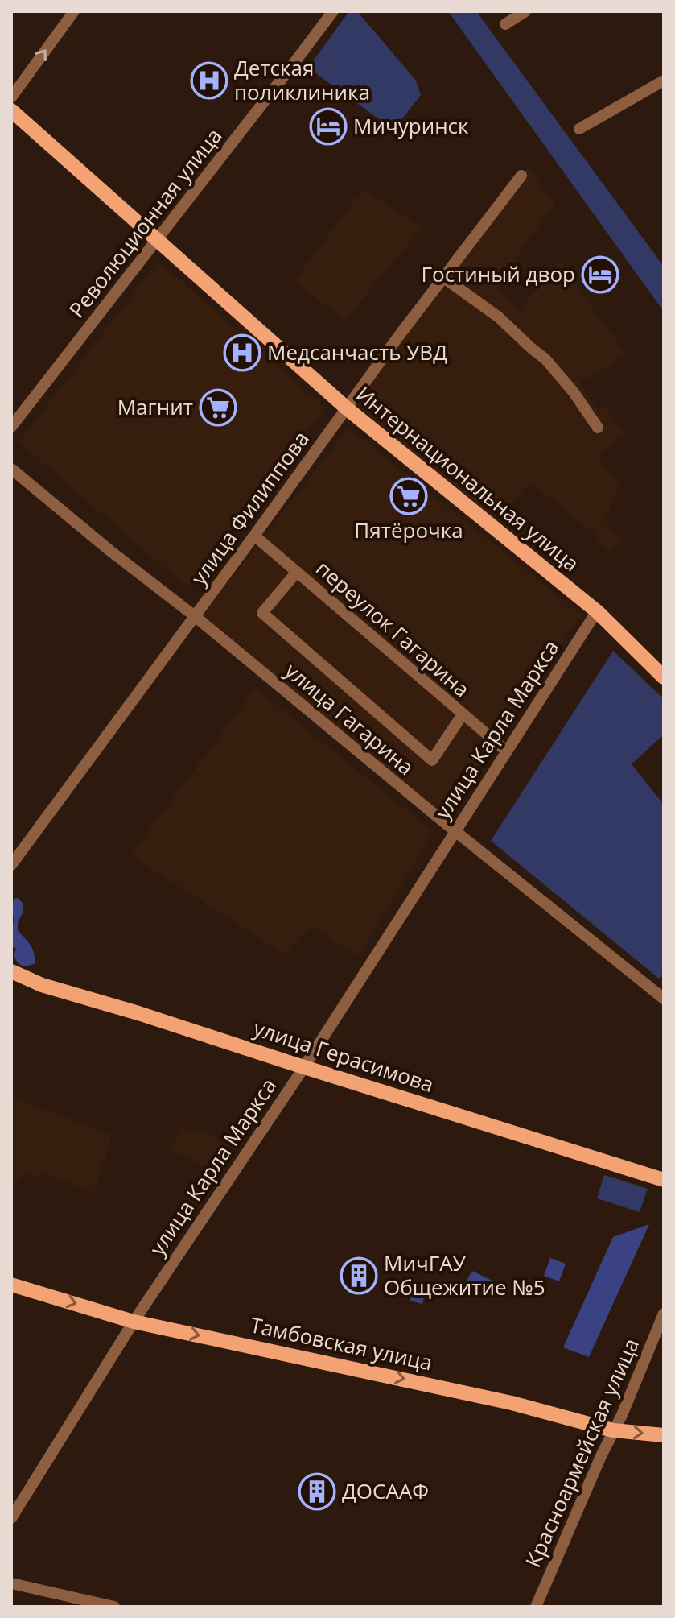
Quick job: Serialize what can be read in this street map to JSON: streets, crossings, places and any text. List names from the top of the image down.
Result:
{
  "streets": {
    "main road": ["Интернациональная улица", "улица Герасимова", "Тамбовская улица"],
    "street": [
      "Революционная улица",
      "улица Филиппова",
      "переулок Гагарина",
      "улица Гагарина",
      "улица Карла Маркса",
      "Красноармейская улица"
    ]
  },
  "crossings": [
    ["Революционная улица", "Интернациональная улица"],
    ["Интернациональная улица", "улица Филиппова"],
    ["Интернациональная улица", "улица Карла Маркса"],
    ["улица Филиппова", "переулок Гагарина"],
    ["улица Филиппова", "улица Гагарина"],
    ["переулок Гагарина", "улица Карла Маркса"],
    ["улица Гагарина", "улица Карла Маркса"],
    ["улица Карла Маркса", "улица Герасимова"],
    ["улица Карла Маркса", "Тамбовская улица"],
    ["Тамбовская улица", "Красноармейская улица"]
  ],
  "one_way": ["Тамбовская улица"],
  "places": {
    "hospital": ["Детская поликлиника", "Медсанчасть УВД"],
    "hotel": ["Мичуринск", "Гостиный двор"],
    "supermarket": ["Магнит", "Пятёрочка"],
    "building": ["МичГАУ Общежитие №5", "ДОСААФ"]
  }
}
